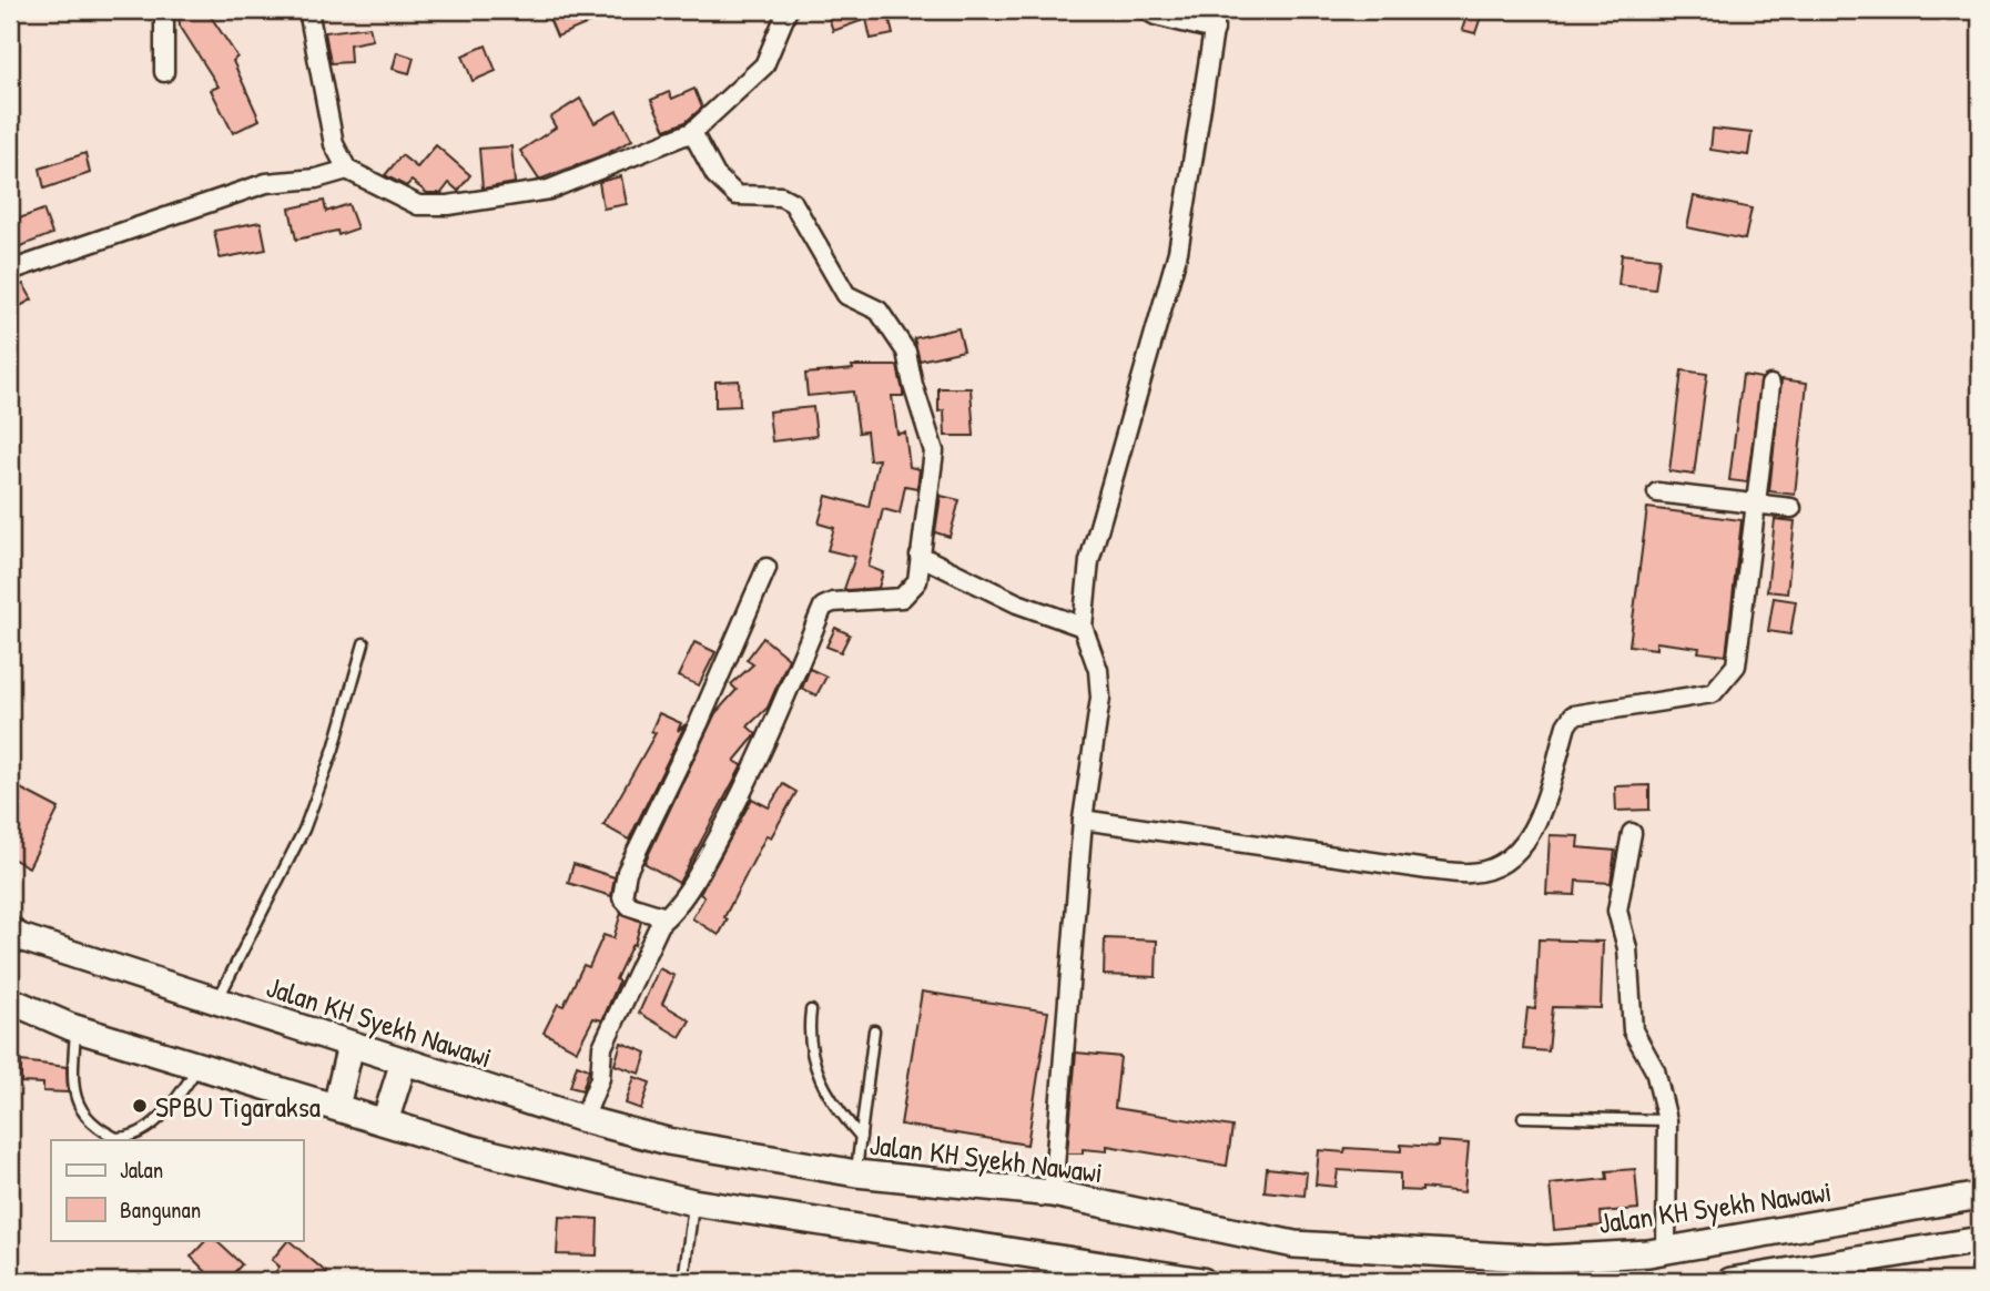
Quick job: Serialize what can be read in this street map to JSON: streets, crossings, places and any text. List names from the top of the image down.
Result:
{
  "streets": {
    "main road": ["Jalan KH Syekh Nawawi"]
  },
  "places": ["SPBU Tigaraksa"],
  "legend": ["Jalan", "Bangunan"]
}
